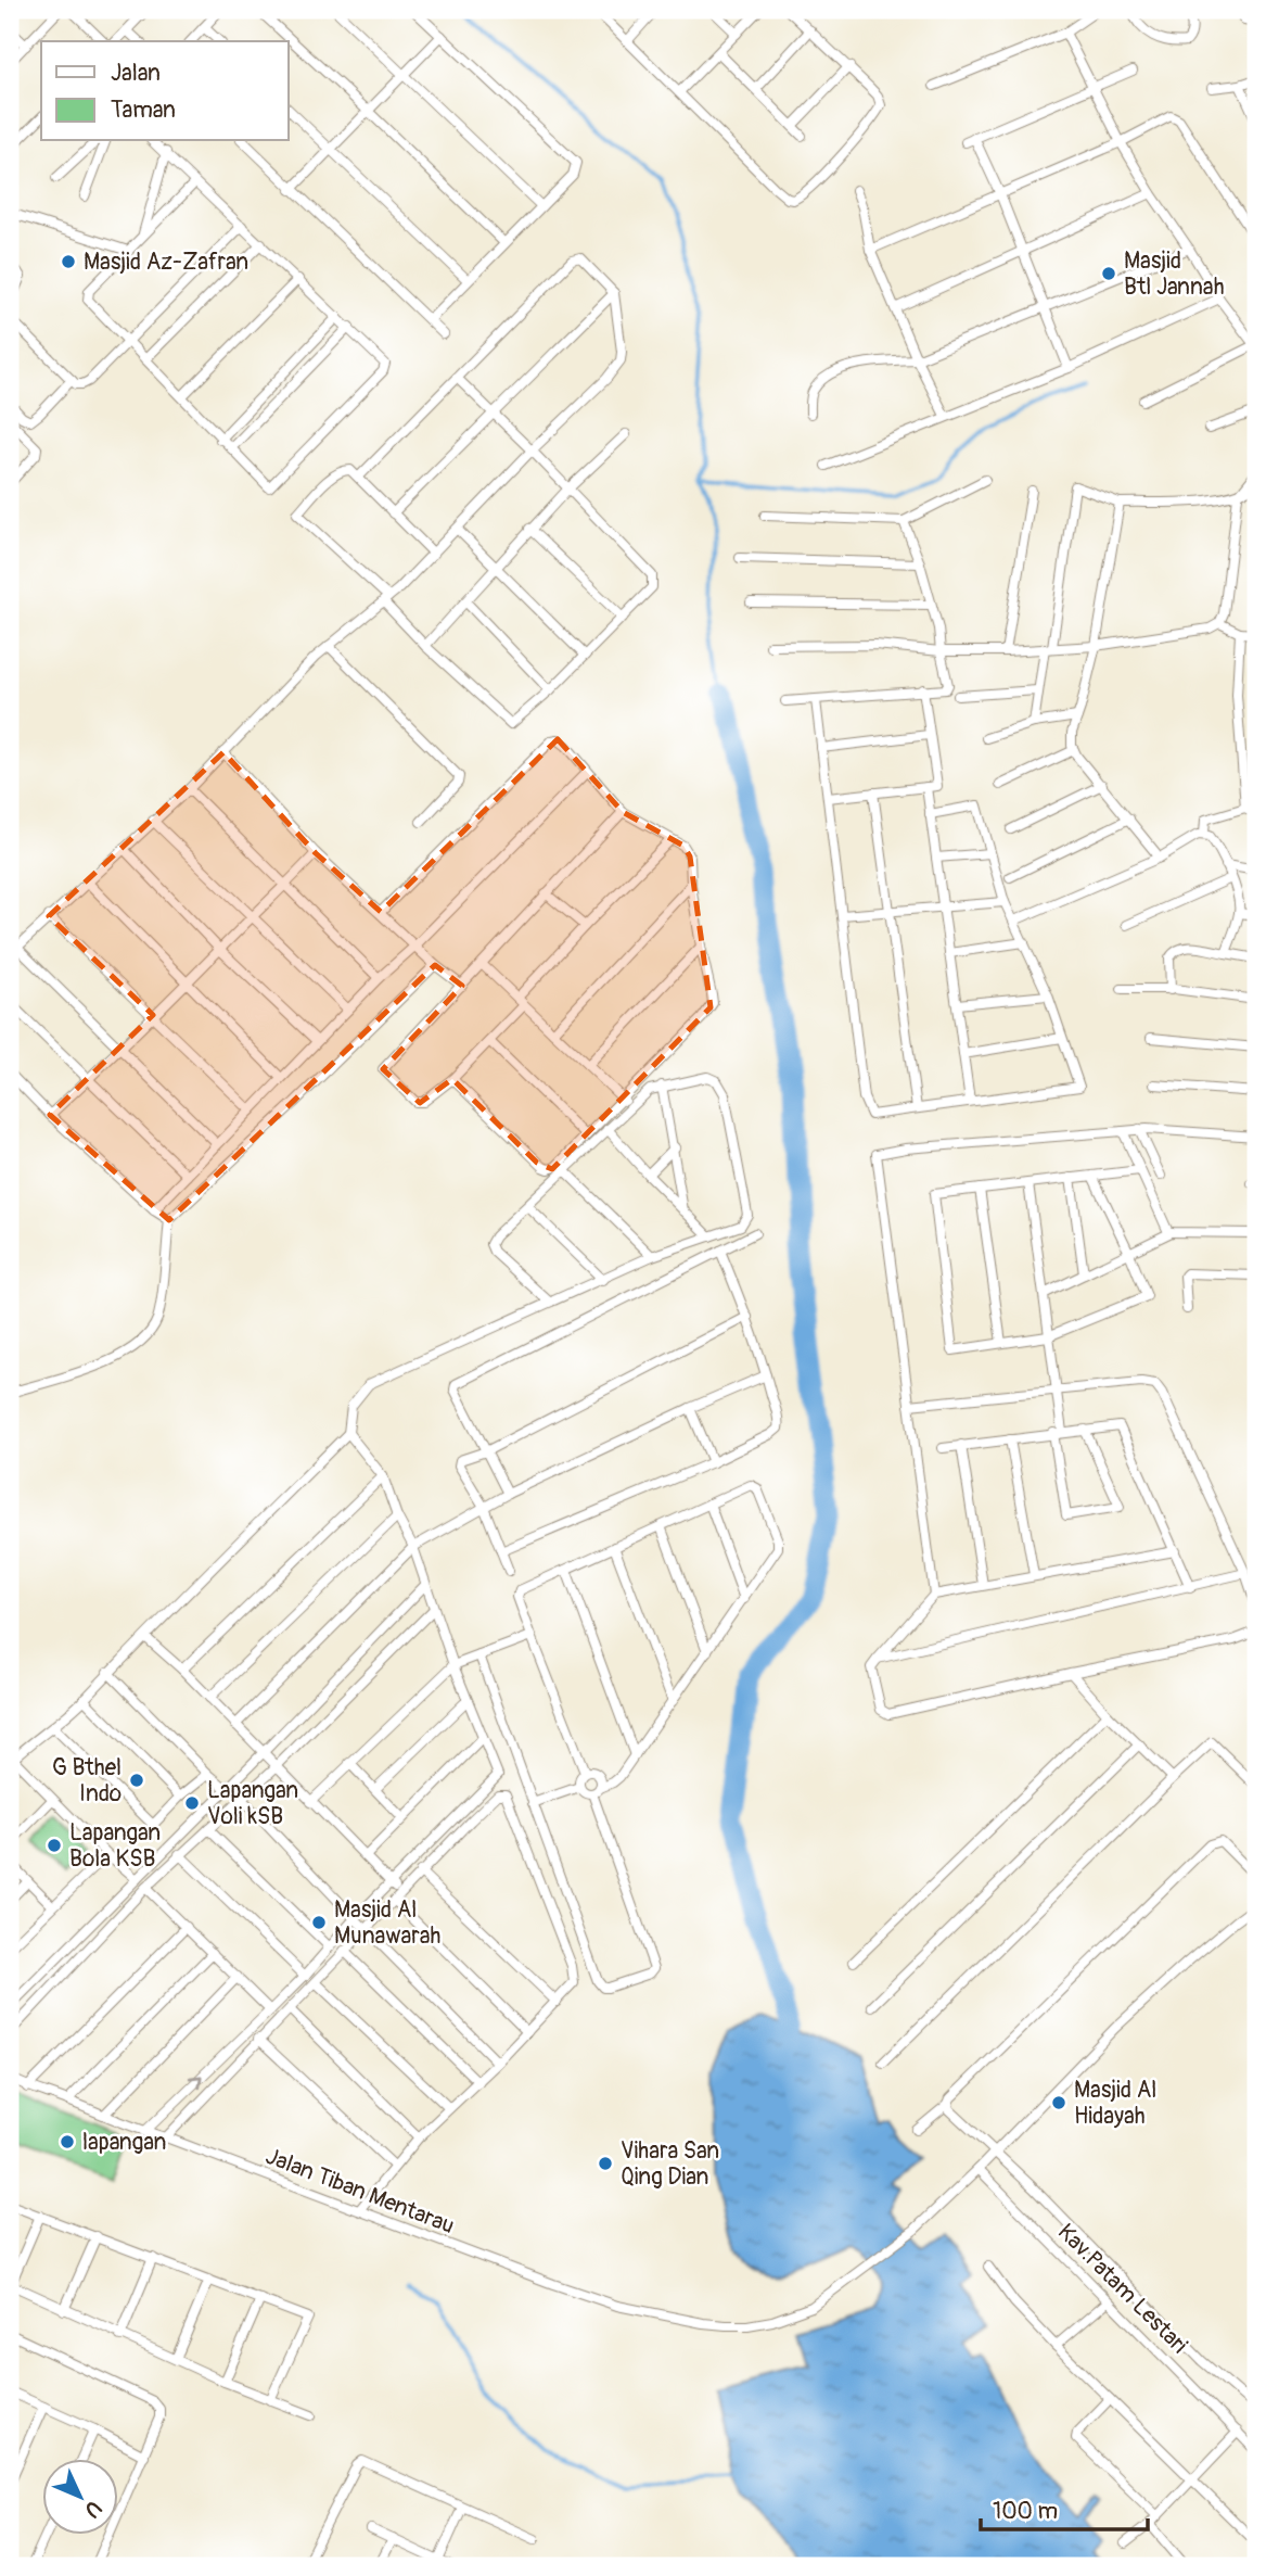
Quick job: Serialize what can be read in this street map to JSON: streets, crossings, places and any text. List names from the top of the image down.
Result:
{
  "streets": {
    "street": ["Jalan Tiban Mentarau", "Kav.Patam Lestari"]
  },
  "crossings": [
    ["Jalan Tiban Mentarau", "Kav.Patam Lestari"]
  ],
  "places": [
    "Masjid Az-Zafran",
    "Masjid Btl Jannah",
    "G Bthel Indo",
    "Lapangan Voli kSB",
    "Lapangan Bola KSB",
    "Masjid Al Munawarah",
    "Masjid Al Hidayah",
    "lapangan",
    "Vihara San Qing Dian"
  ],
  "legend": ["Jalan", "Taman"],
  "scale_bar": "100 m",
  "north": "bottom right"
}
